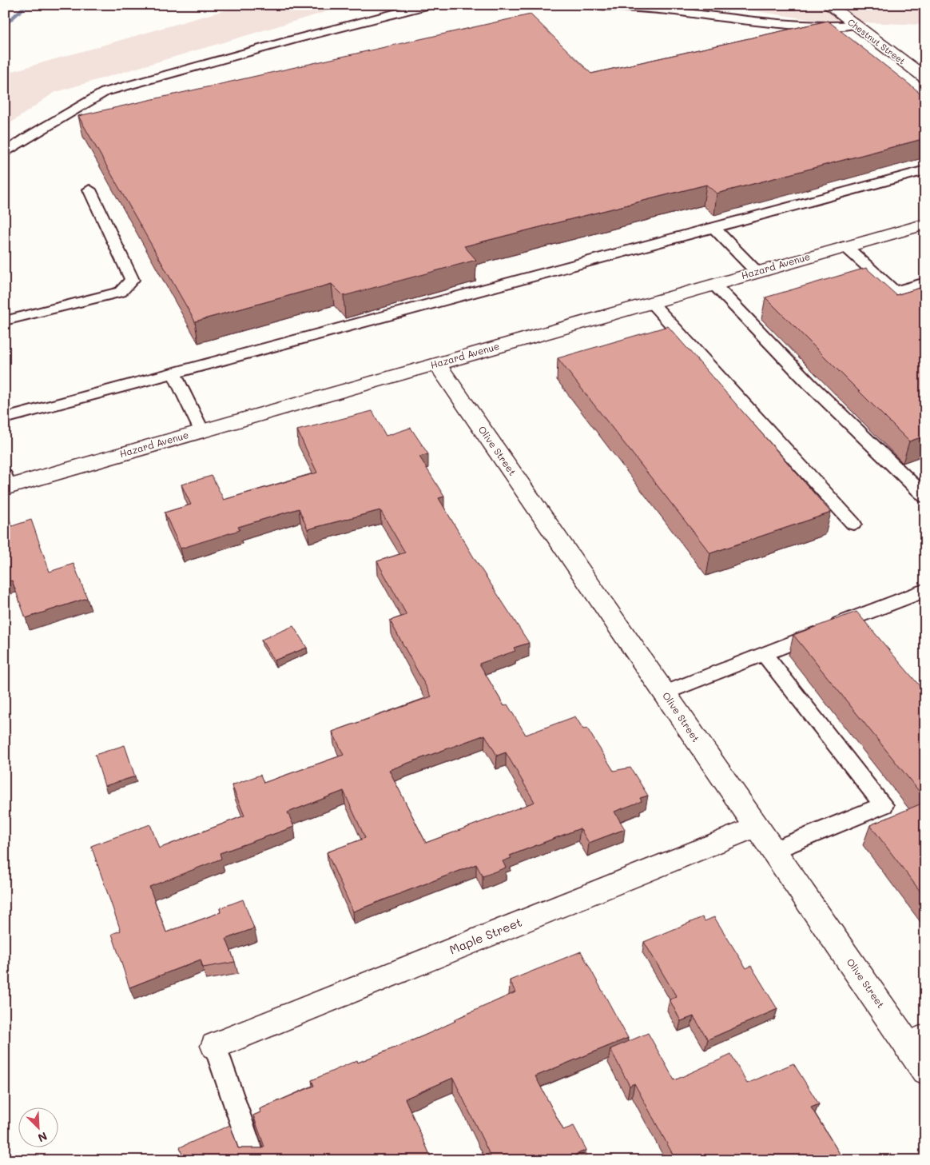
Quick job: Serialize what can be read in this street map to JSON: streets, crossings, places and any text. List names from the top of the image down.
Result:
{
  "streets": {
    "street": [
      "Chestnut Street",
      "Hazard Avenue",
      "Olive Street",
      "Maple Street"
    ]
  },
  "crossings": [
    ["Hazard Avenue", "Olive Street"],
    ["Olive Street", "Maple Street"]
  ],
  "north": "bottom right"
}
